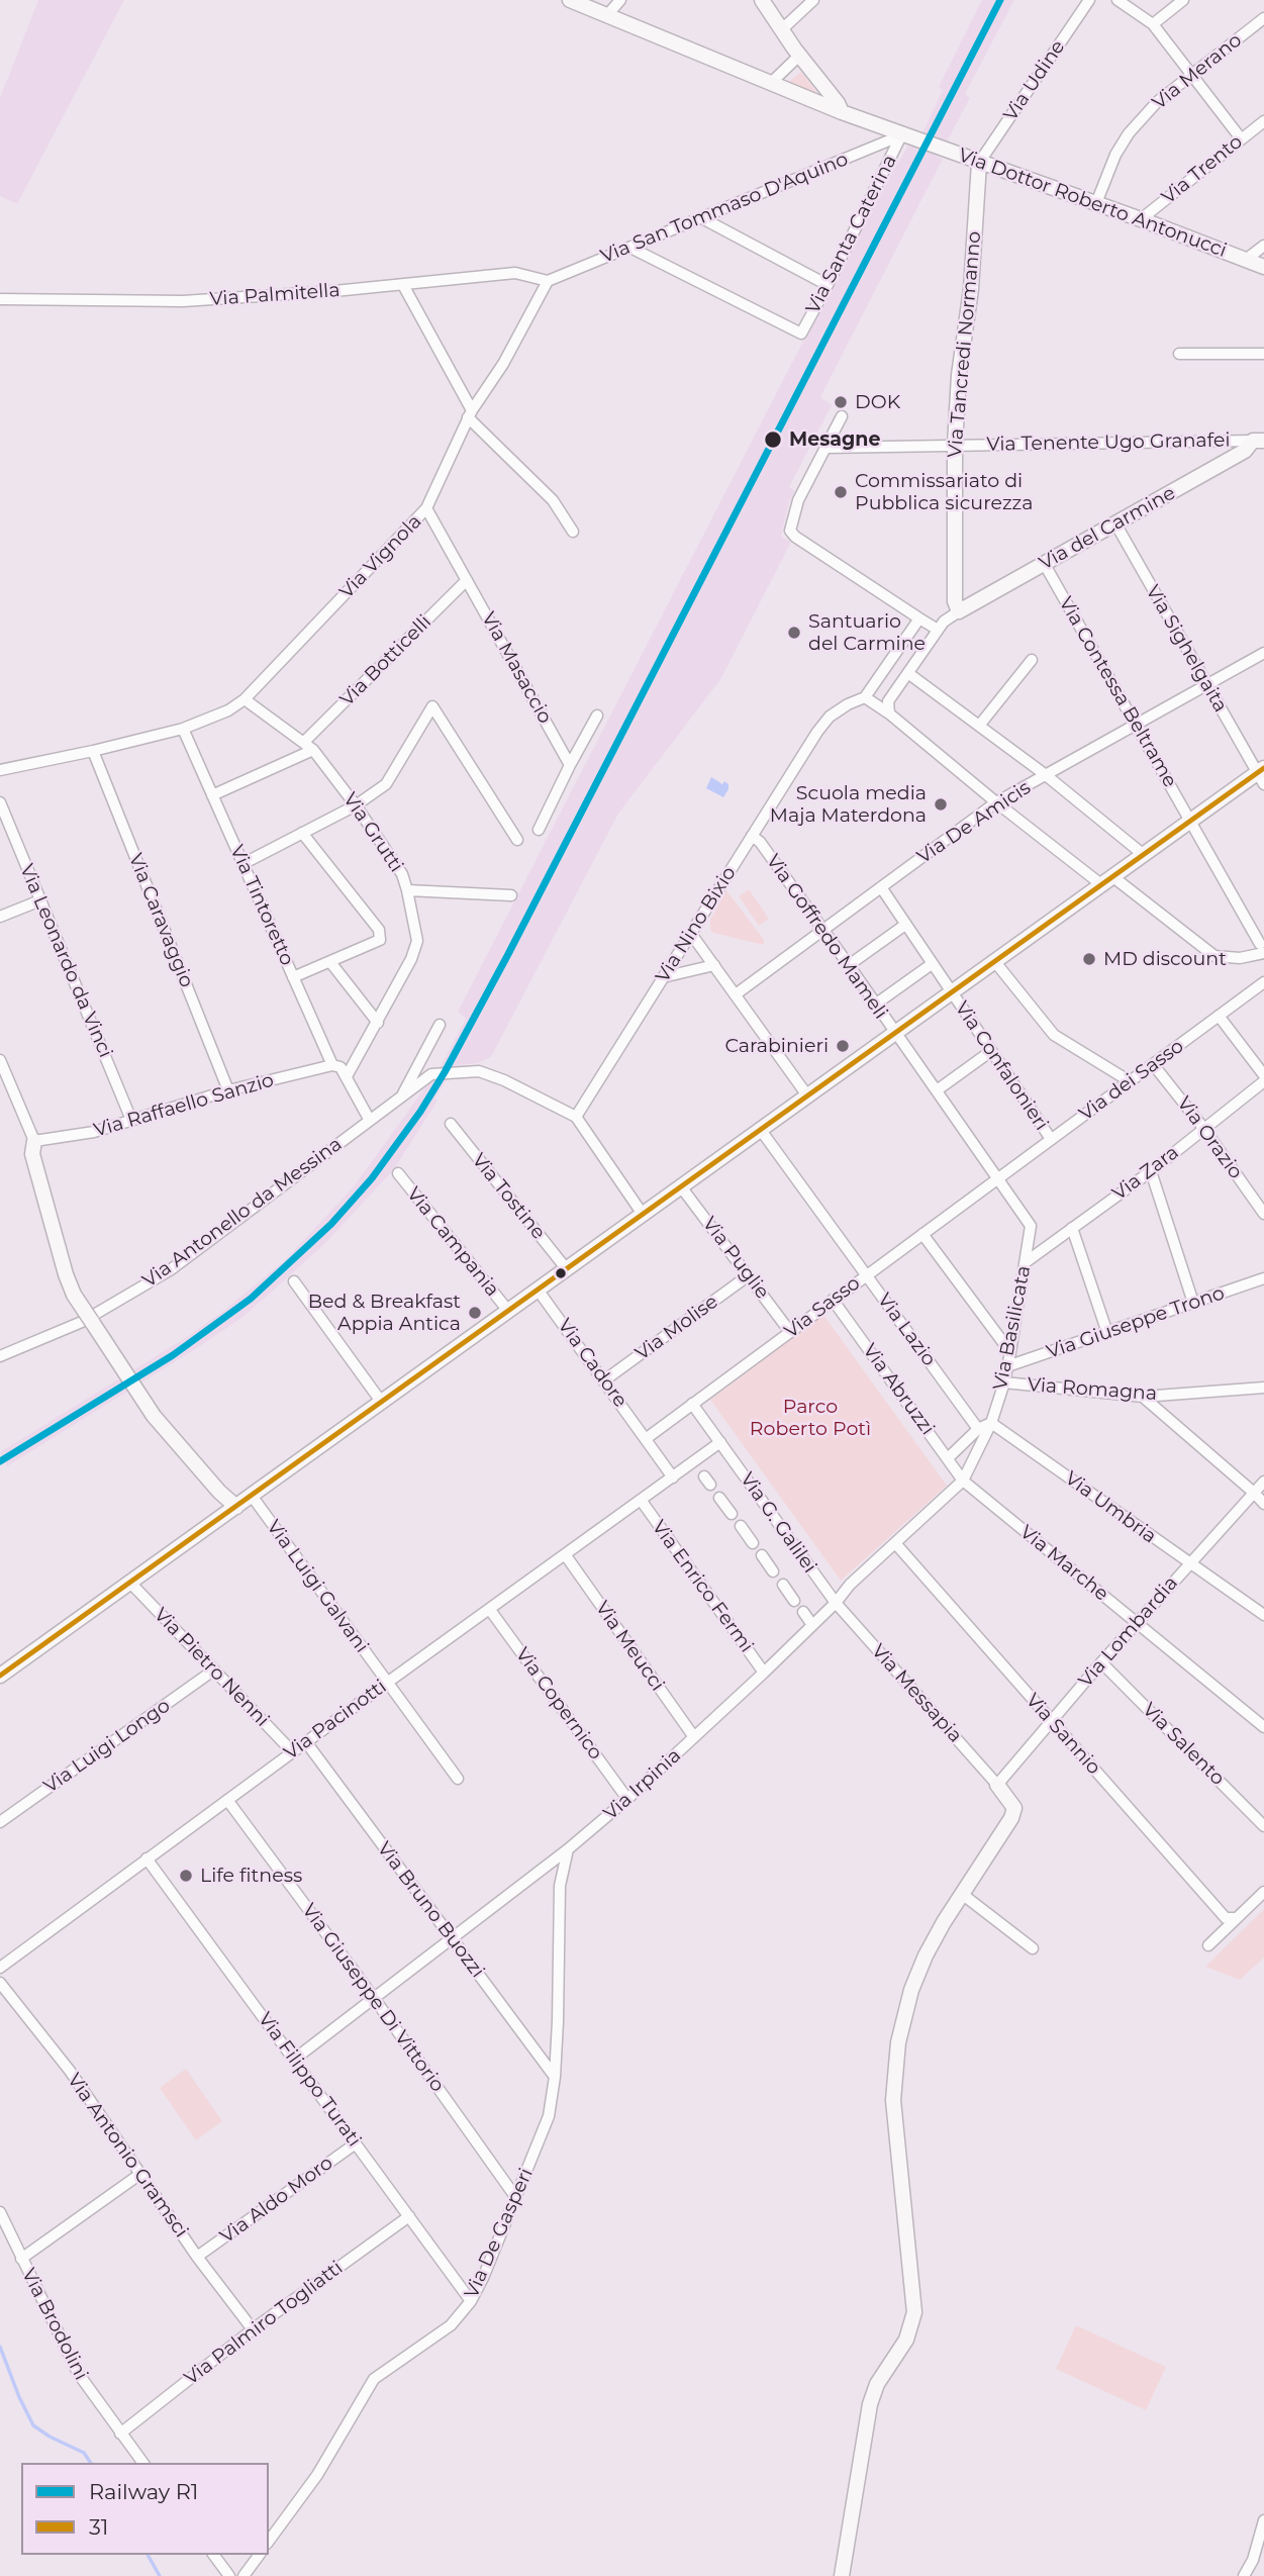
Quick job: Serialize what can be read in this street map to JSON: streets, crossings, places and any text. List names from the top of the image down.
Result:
{
  "streets": {
    "main road": ["Via Dottor Roberto Antonucci", "Via Tancredi Normanno", "Via del Carmine"],
    "street": [
      "Via Merano",
      "Via Udine",
      "Via Trento",
      "Via San Tommaso D'Aquino",
      "Via Santa Caterina",
      "Via Palmitella",
      "Via Tenente Ugo Granafei",
      "Via Vignola",
      "Via Sighelgaita",
      "Via Botticelli",
      "Via Masaccio",
      "Via Contessa Beltrame",
      "Via De Amicis",
      "Via Grutti",
      "Via Tintoretto",
      "Via Caravaggio",
      "Via Nino Bixio",
      "Via Goffredo Mameli",
      "Via Leonardo da Vinci",
      "Via Confalonieri",
      "Via dei Sasso",
      "Via Raffaello Sanzio",
      "Via Orazio",
      "Via Zara",
      "Via Tostine",
      "Via Antonello da Messina",
      "Via Campania",
      "Via Puglie",
      "Via Sasso",
      "Via Giuseppe Trono",
      "Via Molise",
      "Via Basilicata",
      "Via Lazio",
      "Via Cadore",
      "Via Abruzzi",
      "Via Romagna",
      "Via Umbria",
      "Via G. Galilei",
      "Via Marche",
      "Via Luigi Galvani",
      "Via Enrico Fermi",
      "Via Lombardia",
      "Via Meucci",
      "Via Pietro Nenni",
      "Via Messapia",
      "Via Copernico",
      "Via Pacinotti",
      "Via Sannio",
      "Via Salento",
      "Via Luigi Longo",
      "Via Irpinia",
      "Via Bruno Buozzi",
      "Via Giuseppe Di Vittorio",
      "Via Filippo Turati",
      "Via Antonio Gramsci",
      "Via Aldo Moro",
      "Via De Gasperi",
      "Via Palmiro Togliatti",
      "Via Brodolini"
    ]
  },
  "crossings": [
    ["Via Merano", "Via Dottor Roberto Antonucci"],
    ["Via Udine", "Via Dottor Roberto Antonucci"],
    ["Via Udine", "Via Tancredi Normanno"],
    ["Via Trento", "Via Dottor Roberto Antonucci"],
    ["Via Dottor Roberto Antonucci", "Via San Tommaso D'Aquino"],
    ["Via Dottor Roberto Antonucci", "Via Santa Caterina"],
    ["Via Dottor Roberto Antonucci", "Via Tancredi Normanno"],
    ["Via San Tommaso D'Aquino", "Via Santa Caterina"],
    ["Via San Tommaso D'Aquino", "Via Palmitella"],
    ["Via San Tommaso D'Aquino", "Via Vignola"],
    ["Via Palmitella", "Via Vignola"],
    ["Via Tancredi Normanno", "Via Tenente Ugo Granafei"],
    ["Via Tancredi Normanno", "Via del Carmine"],
    ["Via Tenente Ugo Granafei", "Via del Carmine"],
    ["Via del Carmine", "Via Sighelgaita"],
    ["Via del Carmine", "Via Contessa Beltrame"],
    ["Via Vignola", "Via Masaccio"],
    ["Via Vignola", "Via Grutti"],
    ["Via Vignola", "Via Tintoretto"],
    ["Via Vignola", "Via Caravaggio"],
    ["Via Sighelgaita", "Via De Amicis"],
    ["Via Botticelli", "Via Masaccio"],
    ["Via Botticelli", "Via Grutti"],
    ["Via Contessa Beltrame", "Via De Amicis"],
    ["Via De Amicis", "Via Goffredo Mameli"],
    ["Via De Amicis", "Via Confalonieri"],
    ["Via Grutti", "Via Tintoretto"],
    ["Via Tintoretto", "Via Raffaello Sanzio"],
    ["Via Caravaggio", "Via Raffaello Sanzio"],
    ["Via Nino Bixio", "Via Goffredo Mameli"],
    ["Via Nino Bixio", "Via Antonello da Messina"],
    ["Via Goffredo Mameli", "Via dei Sasso"],
    ["Via Goffredo Mameli", "Via Sasso"],
    ["Via Goffredo Mameli", "Via Basilicata"],
    ["Via Leonardo da Vinci", "Via Raffaello Sanzio"],
    ["Via Confalonieri", "Via dei Sasso"],
    ["Via dei Sasso", "Via Orazio"],
    ["Via dei Sasso", "Via Sasso"],
    ["Via dei Sasso", "Via Basilicata"],
    ["Via Orazio", "Via Zara"],
    ["Via Zara", "Via Basilicata"],
    ["Via Puglie", "Via Sasso"],
    ["Via Puglie", "Via Molise"],
    ["Via Sasso", "Via Basilicata"],
    ["Via Sasso", "Via Lazio"],
    ["Via Sasso", "Via Cadore"],
    ["Via Sasso", "Via Abruzzi"],
    ["Via Sasso", "Via G. Galilei"],
    ["Via Giuseppe Trono", "Via Basilicata"],
    ["Via Molise", "Via Cadore"],
    ["Via Basilicata", "Via Abruzzi"],
    ["Via Basilicata", "Via Romagna"],
    ["Via Basilicata", "Via Umbria"],
    ["Via Basilicata", "Via Marche"],
    ["Via Basilicata", "Via Irpinia"],
    ["Via Cadore", "Via Pacinotti"],
    ["Via Abruzzi", "Via Marche"],
    ["Via Abruzzi", "Via Irpinia"],
    ["Via Umbria", "Via Lombardia"],
    ["Via G. Galilei", "Via Messapia"],
    ["Via G. Galilei", "Via Pacinotti"],
    ["Via G. Galilei", "Via Irpinia"],
    ["Via Marche", "Via Lombardia"],
    ["Via Marche", "Via Irpinia"],
    ["Via Luigi Galvani", "Via Pacinotti"],
    ["Via Enrico Fermi", "Via Pacinotti"],
    ["Via Enrico Fermi", "Via Irpinia"],
    ["Via Lombardia", "Via Messapia"],
    ["Via Lombardia", "Via Sannio"],
    ["Via Lombardia", "Via Salento"],
    ["Via Meucci", "Via Pacinotti"],
    ["Via Meucci", "Via Irpinia"],
    ["Via Pietro Nenni", "Via Pacinotti"],
    ["Via Pietro Nenni", "Via Luigi Longo"],
    ["Via Messapia", "Via Irpinia"],
    ["Via Copernico", "Via Pacinotti"],
    ["Via Copernico", "Via Irpinia"],
    ["Via Pacinotti", "Via Bruno Buozzi"],
    ["Via Pacinotti", "Via Giuseppe Di Vittorio"],
    ["Via Pacinotti", "Via Filippo Turati"],
    ["Via Sannio", "Via Irpinia"],
    ["Via Irpinia", "Via Bruno Buozzi"],
    ["Via Irpinia", "Via Giuseppe Di Vittorio"],
    ["Via Irpinia", "Via Filippo Turati"],
    ["Via Irpinia", "Via De Gasperi"],
    ["Via Bruno Buozzi", "Via De Gasperi"],
    ["Via Giuseppe Di Vittorio", "Via De Gasperi"],
    ["Via Filippo Turati", "Via Aldo Moro"],
    ["Via Filippo Turati", "Via De Gasperi"],
    ["Via Filippo Turati", "Via Palmiro Togliatti"],
    ["Via Antonio Gramsci", "Via Aldo Moro"],
    ["Via Antonio Gramsci", "Via Palmiro Togliatti"],
    ["Via Palmiro Togliatti", "Via Brodolini"]
  ],
  "parks": ["Parco Roberto Potì"],
  "places": [
    "DOK",
    "Mesagne",
    "Commissariato di Pubblica sicurezza",
    "Santuario del Carmine",
    "Scuola media Maja Materdona",
    "MD discount",
    "Carabinieri",
    "Bed & Breakfast Appia Antica",
    "Life fitness"
  ],
  "lines": ["rail line R1", "transit line 31"],
  "legend": ["Railway R1", "31"]
}
